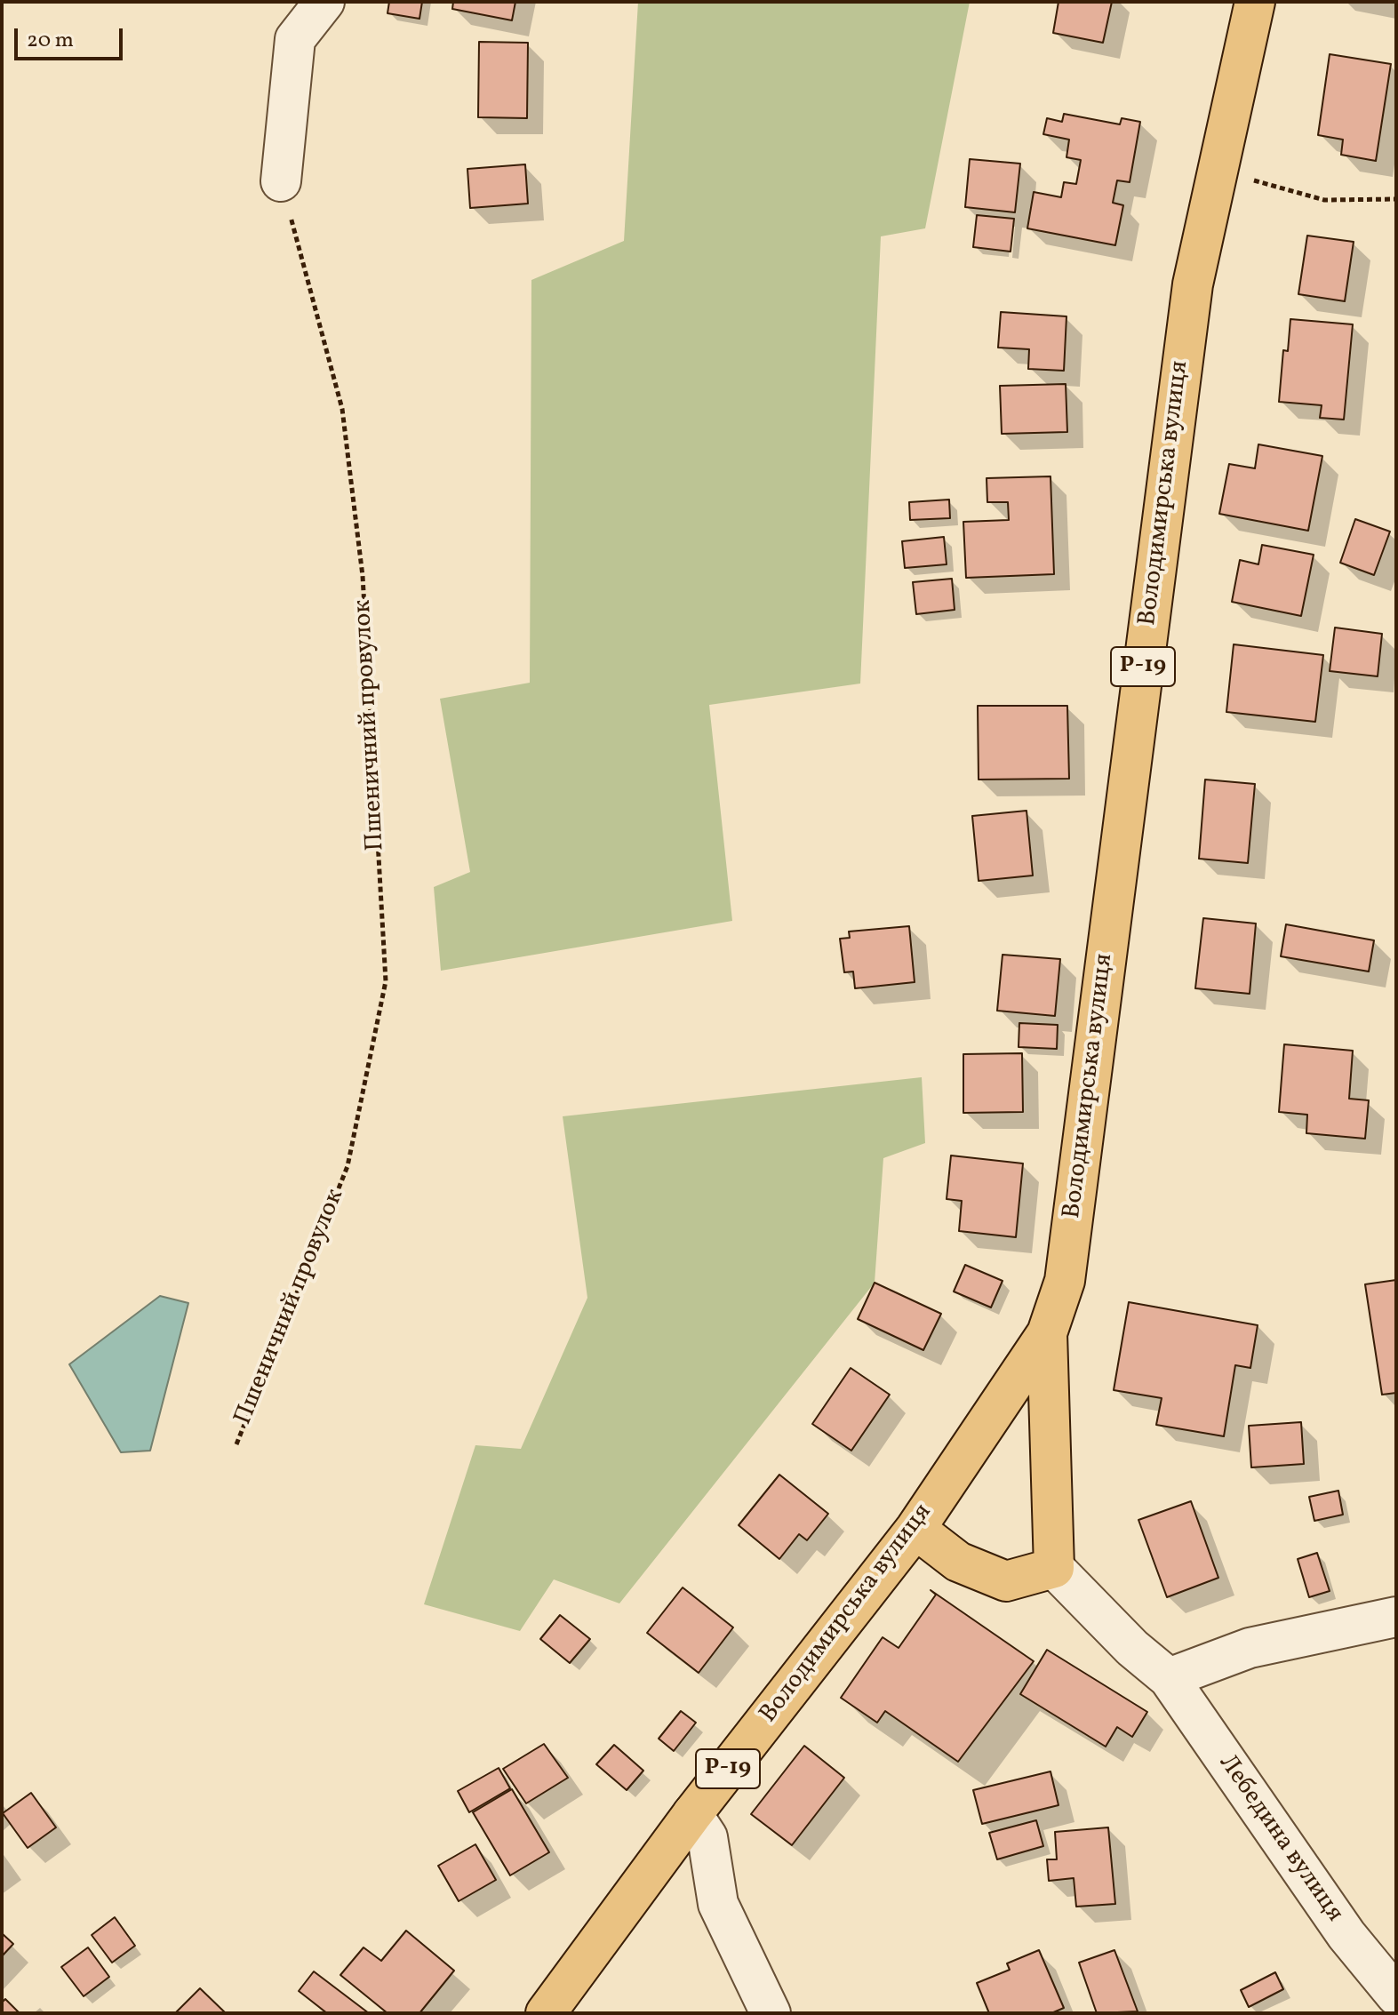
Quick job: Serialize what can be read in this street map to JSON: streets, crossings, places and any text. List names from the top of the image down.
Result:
{
  "streets": {
    "main road": ["Володимирська вулиця", "Р-19"],
    "street": ["Лебедина вулиця"],
    "path": ["Пшеничний провулок"]
  },
  "scale_bar": "20 m"
}
